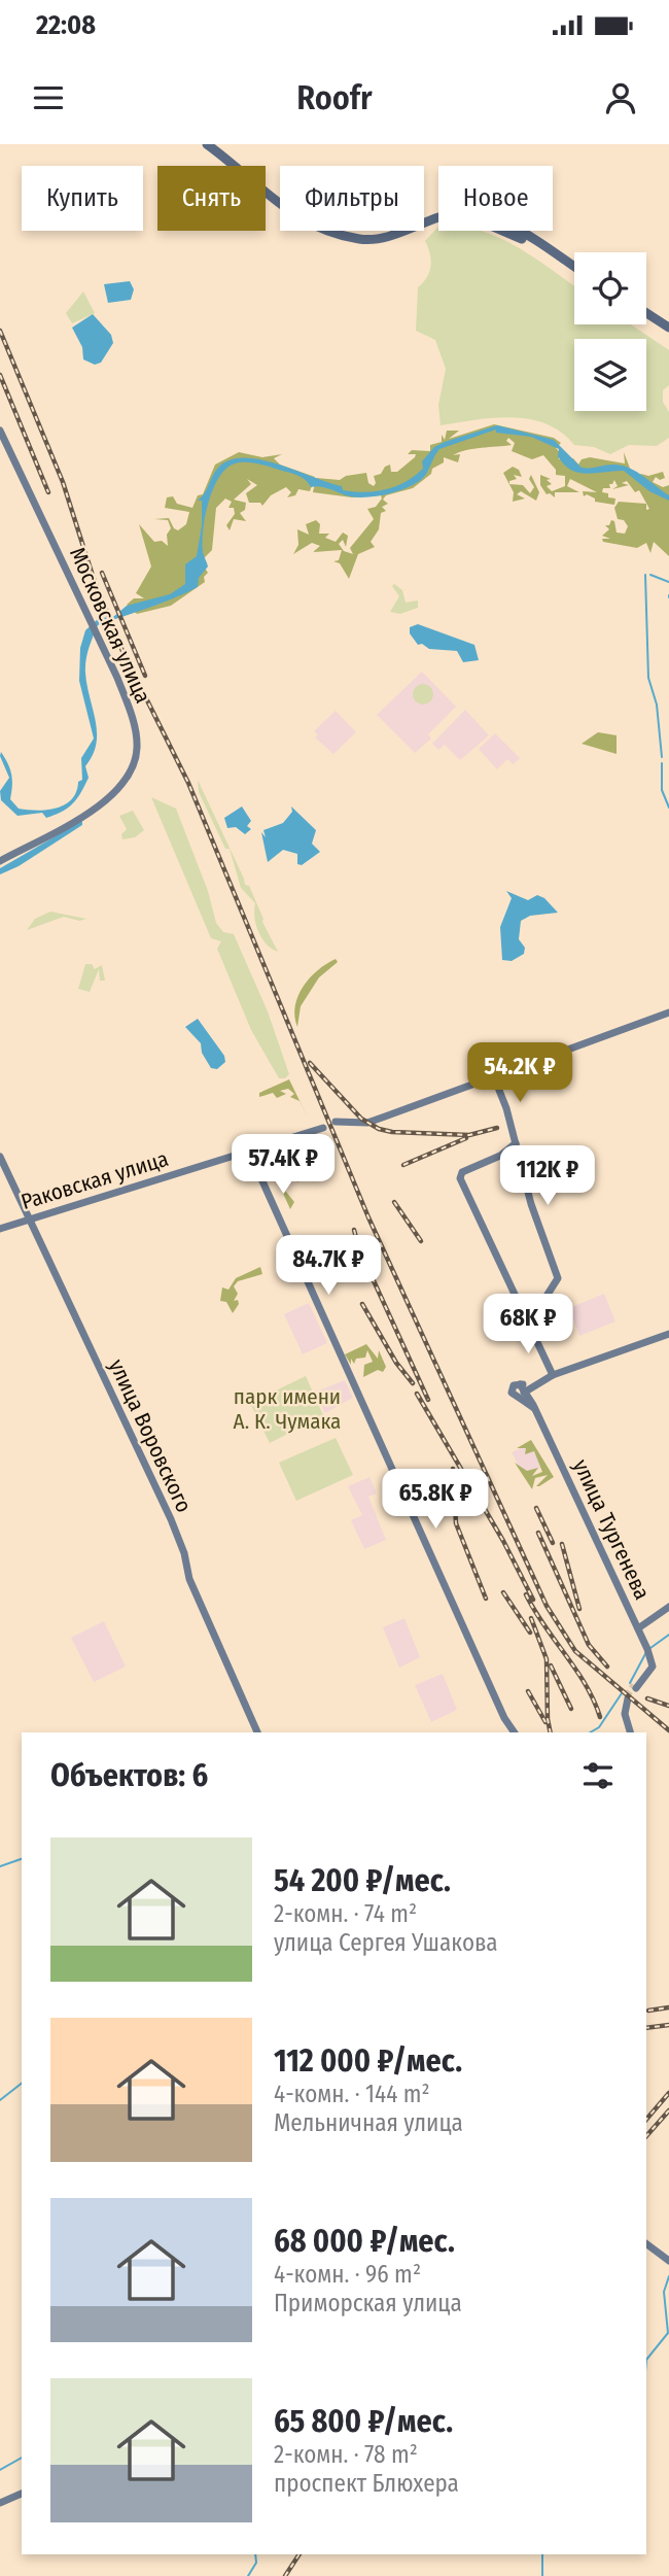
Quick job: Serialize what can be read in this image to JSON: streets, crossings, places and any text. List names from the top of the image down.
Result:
{
  "streets": {
    "main road": [
      "Московская улица",
      "Раковская улица",
      "улица Воровского",
      "улица Тургенева"
    ]
  },
  "crossings": [
    ["Раковская улица", "улица Воровского"]
  ],
  "parks": ["парк имени А. К. Чумака"],
  "page": {
    "status": "22:08",
    "header": "Roofr",
    "chip": [
      "Купить",
      "Снять",
      "Фильтры",
      "Новое"
    ],
    "price": [
      "54.2K ₽",
      "57.4K ₽",
      "112K ₽",
      "84.7K ₽",
      "68K ₽",
      "65.8K ₽"
    ],
    "heading": "Объектов: 6",
    "list": [
      {
        "name": "54 200 ₽/мес.",
        "note": "2-комн. · 74 m² · улица Сергея Ушакова"
      },
      {
        "name": "112 000 ₽/мес.",
        "note": "4-комн. · 144 m² · Мельничная улица"
      },
      {
        "name": "68 000 ₽/мес.",
        "note": "4-комн. · 96 m² · Приморская улица"
      },
      {
        "name": "65 800 ₽/мес.",
        "note": "2-комн. · 78 m² · проспект Блюхера"
      }
    ]
  }
}
